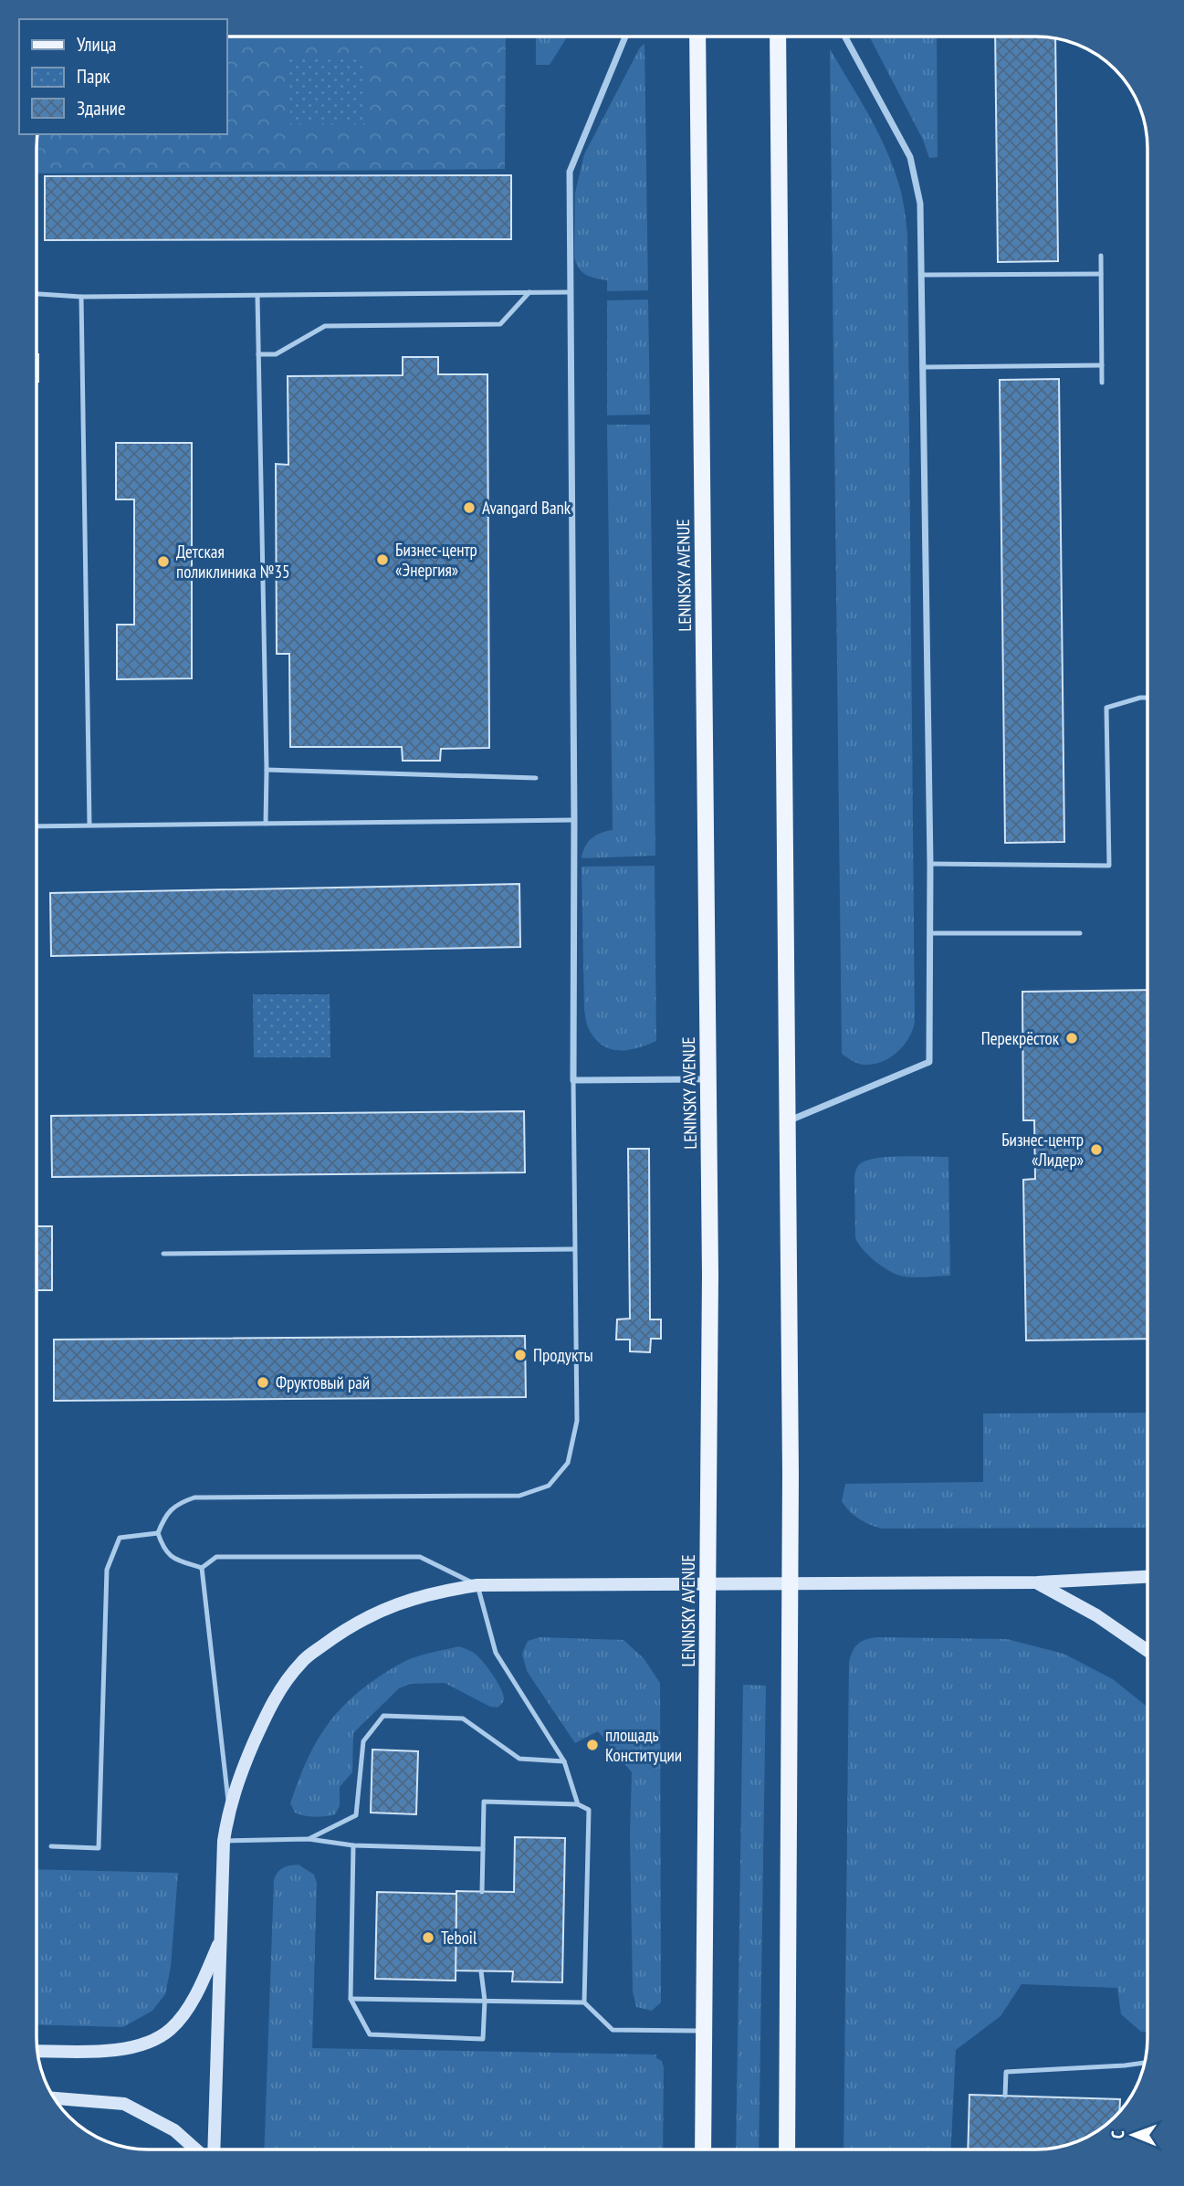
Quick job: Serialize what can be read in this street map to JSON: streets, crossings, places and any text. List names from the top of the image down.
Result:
{
  "streets": {
    "main road": ["LENINSKY AVENUE"]
  },
  "places": [
    "Avangard Bank",
    "Бизнес-центр «Энергия»",
    "Детская поликлиника №35",
    "Перекрёсток",
    "Бизнес-центр «Лидер»",
    "Продукты",
    "Фруктовый рай",
    "площадь Конституции",
    "Teboil"
  ],
  "legend": ["Улица", "Парк", "Здание"],
  "north": "left"
}
